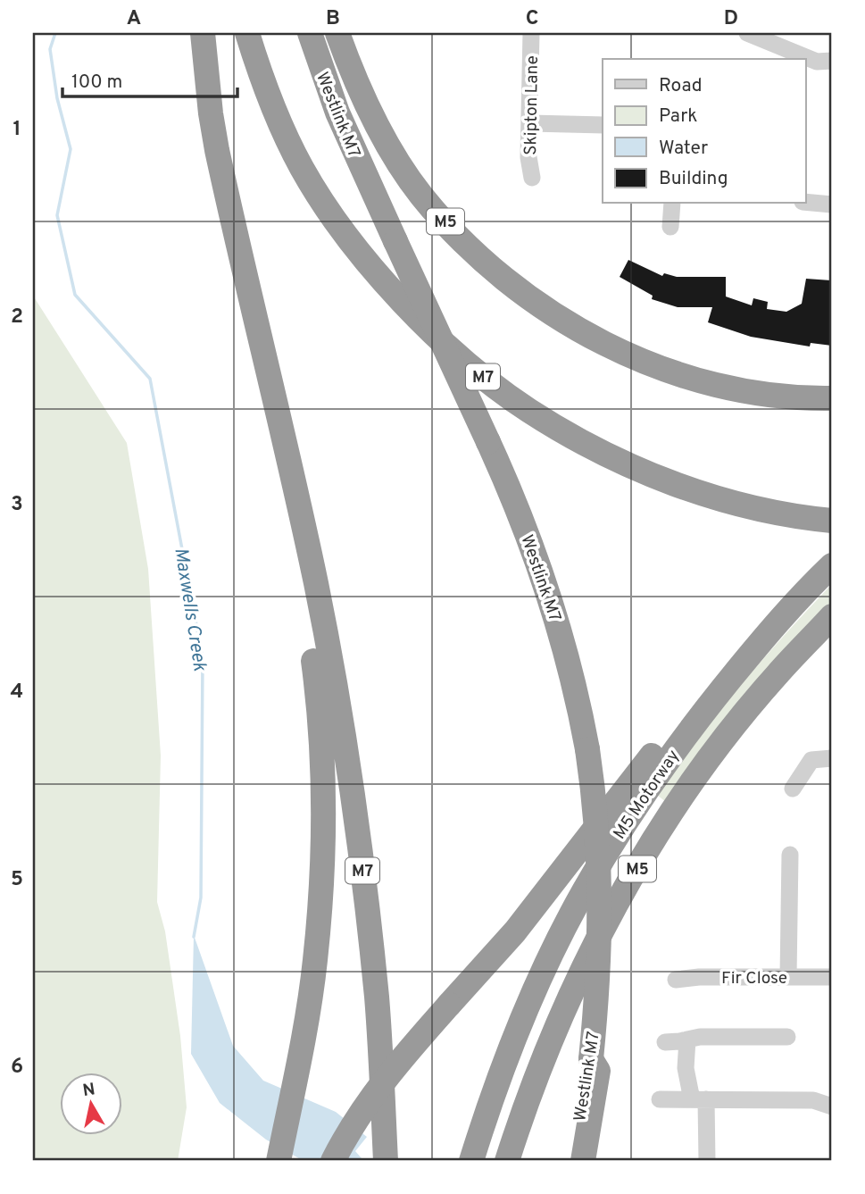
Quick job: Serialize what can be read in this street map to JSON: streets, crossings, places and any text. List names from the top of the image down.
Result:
{
  "streets": {
    "highway": [
      "Westlink M7",
      "M5",
      "M7",
      "M5 Motorway"
    ],
    "street": ["Skipton Lane", "Fir Close"]
  },
  "water": ["Maxwells Creek"],
  "legend": [
    "Road",
    "Park",
    "Water",
    "Building"
  ],
  "scale_bar": "100 m",
  "north": "top",
  "grid": {
    "columns": [
      "A",
      "B",
      "C",
      "D"
    ],
    "rows": [
      "1",
      "2",
      "3",
      "4",
      "5",
      "6"
    ]
  }
}
